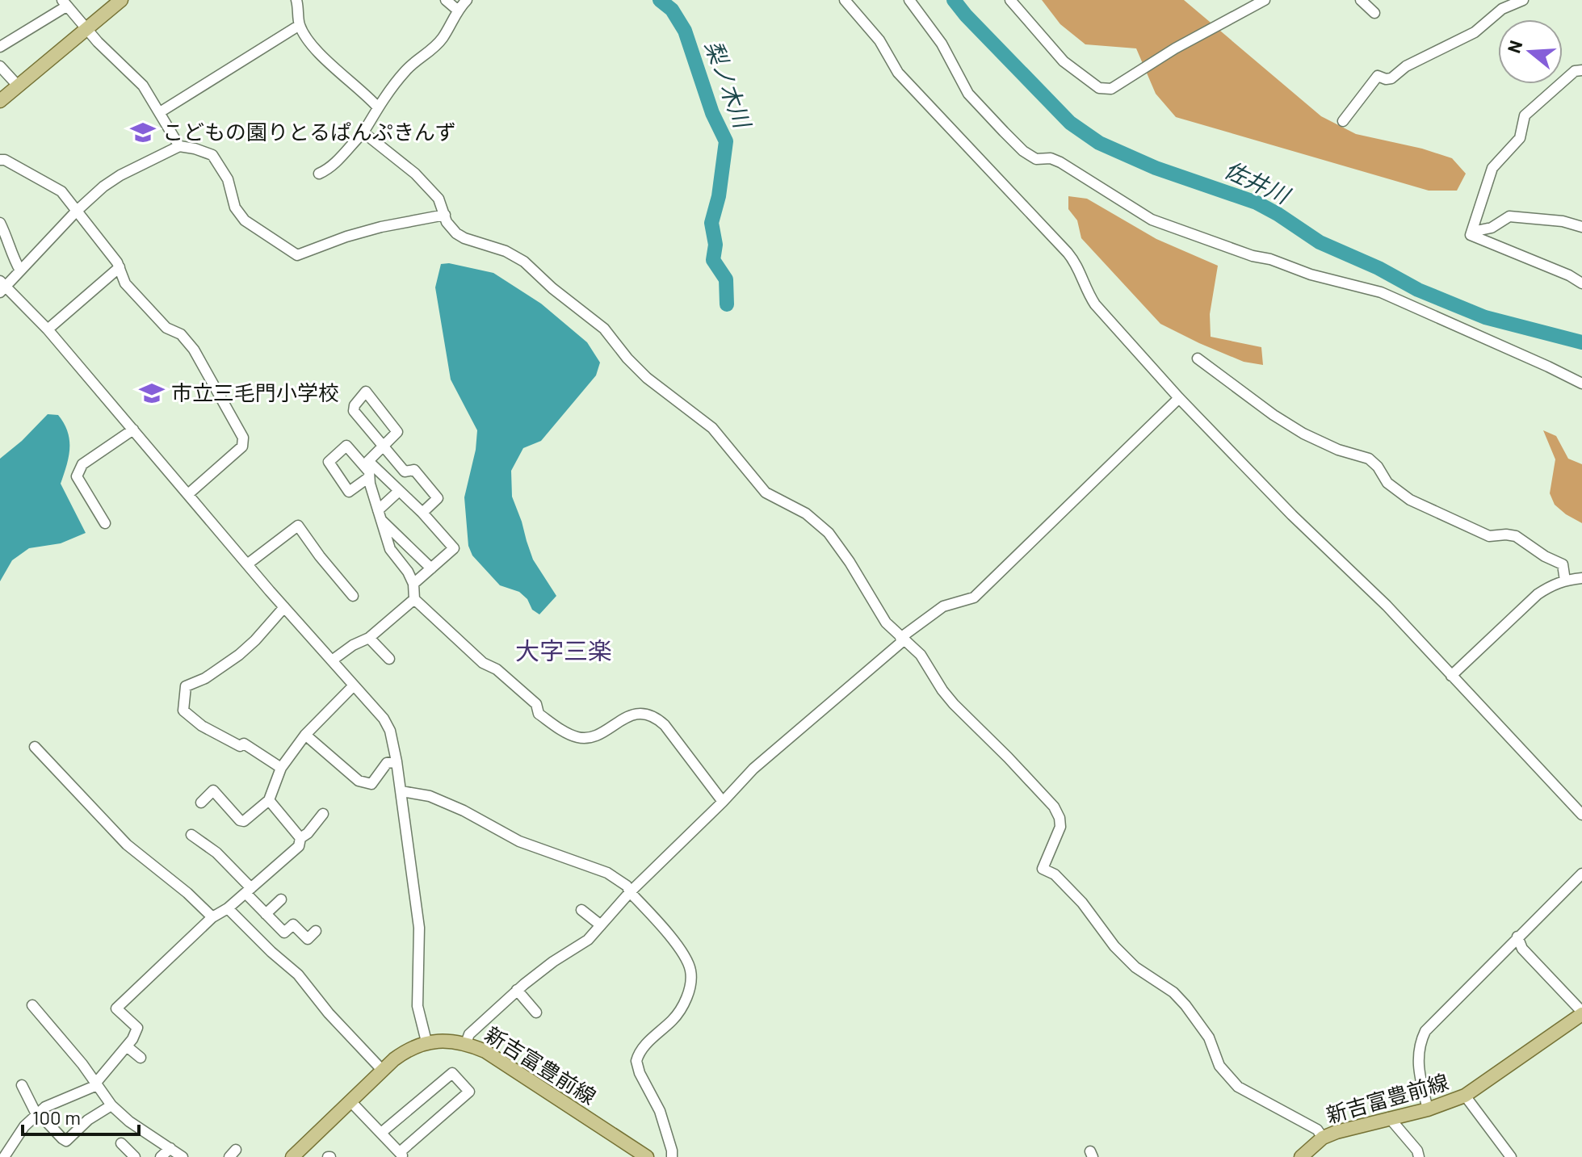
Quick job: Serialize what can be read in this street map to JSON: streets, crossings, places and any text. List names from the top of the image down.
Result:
{
  "streets": {
    "main road": ["新吉富豊前線"]
  },
  "districts": ["大字三楽"],
  "water": ["梨ノ木川", "佐井川"],
  "places": {
    "school or university": ["こどもの園りとるぱんぷきんず", "市立三毛門小学校"]
  },
  "scale_bar": "100 m",
  "north": "left"
}
